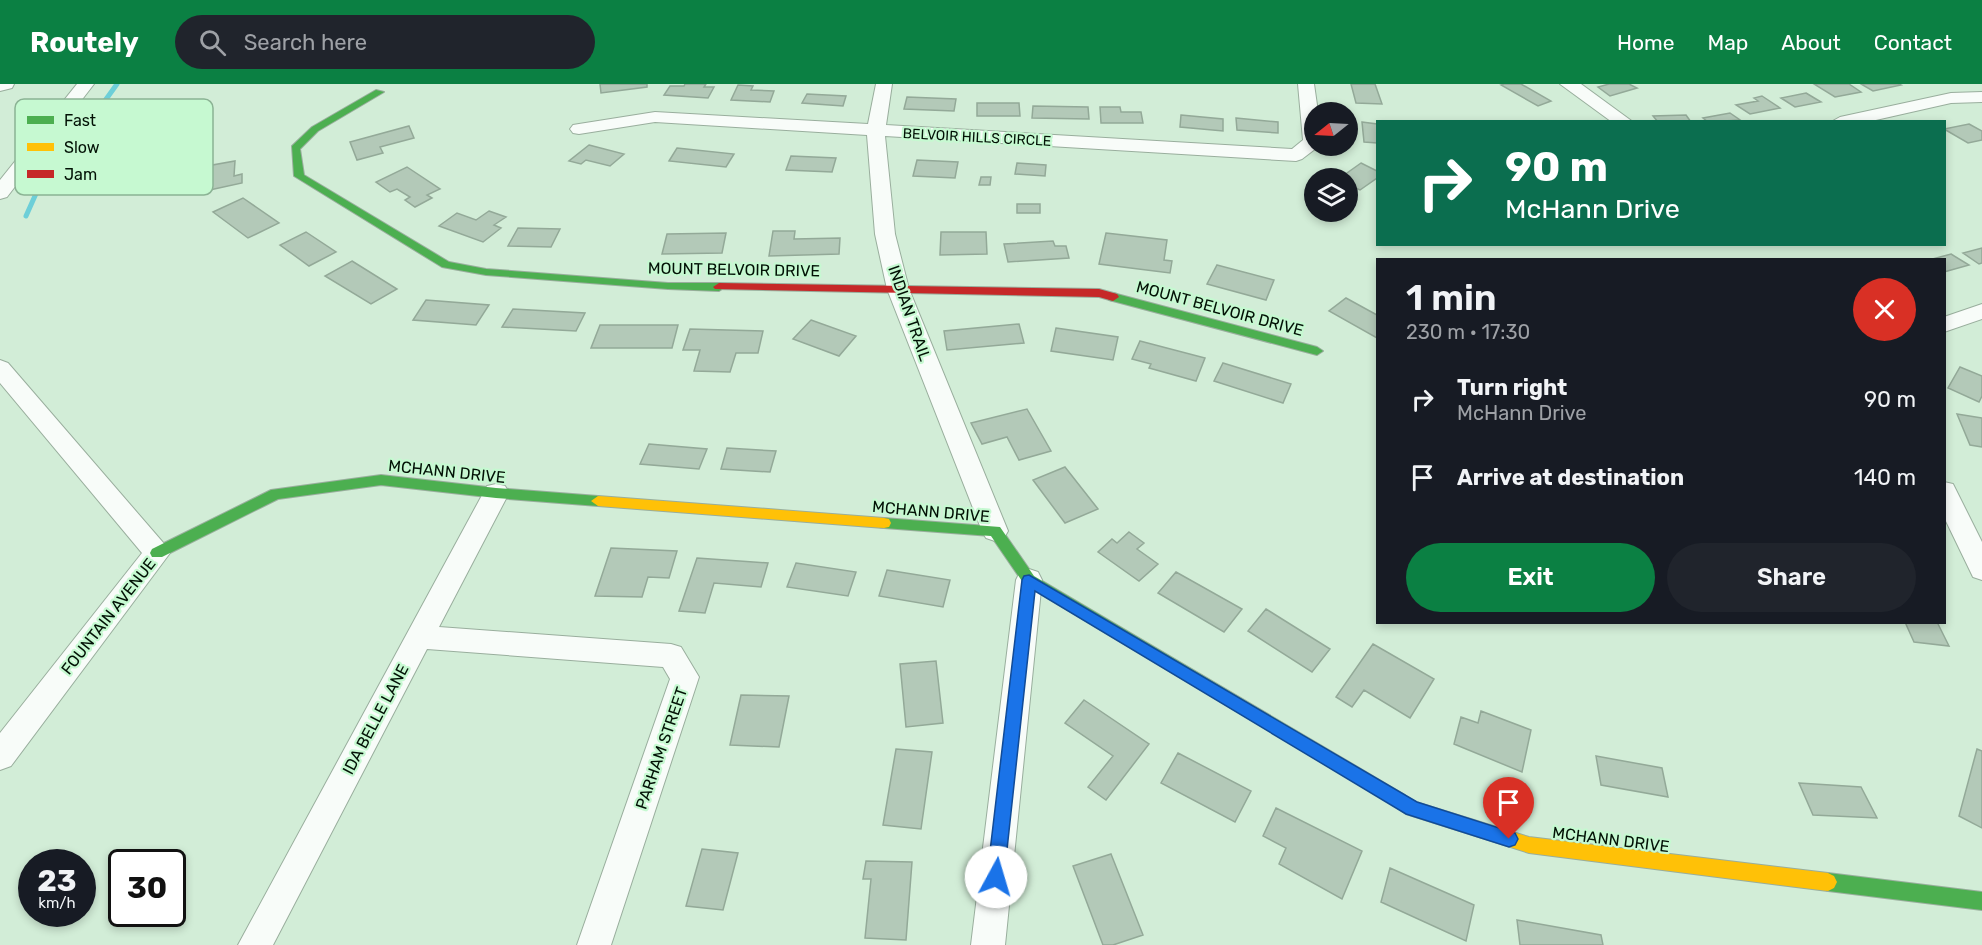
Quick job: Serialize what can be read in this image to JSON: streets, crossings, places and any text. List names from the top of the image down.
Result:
{
  "streets": {
    "street": [
      "BELVOIR HILLS CIRCLE",
      "MOUNT BELVOIR DRIVE",
      "INDIAN TRAIL",
      "MCHANN DRIVE",
      "FOUNTAIN AVENUE",
      "IDA BELLE LANE",
      "PARHAM STREET"
    ]
  },
  "crossings": [
    ["BELVOIR HILLS CIRCLE", "INDIAN TRAIL"],
    ["MOUNT BELVOIR DRIVE", "INDIAN TRAIL"],
    ["INDIAN TRAIL", "MCHANN DRIVE"],
    ["MCHANN DRIVE", "FOUNTAIN AVENUE"],
    ["MCHANN DRIVE", "IDA BELLE LANE"],
    ["IDA BELLE LANE", "PARHAM STREET"]
  ],
  "legend": ["Fast", "Slow", "Jam"],
  "north": "left",
  "page": {
    "header": "Routely",
    "search": "Search here",
    "nav": [
      "Home",
      "Map",
      "About",
      "Contact"
    ],
    "turn": ["90 m", "McHann Drive"],
    "heading": ["1 min", "230 m · 17:30"],
    "list": [
      {
        "name": "Turn right",
        "note": "McHann Drive",
        "value": "90 m"
      },
      {
        "name": "Arrive at destination",
        "value": "140 m"
      }
    ],
    "buttons": ["Exit", "Share"],
    "speed": "23 km/h",
    "limit": "30"
  }
}
